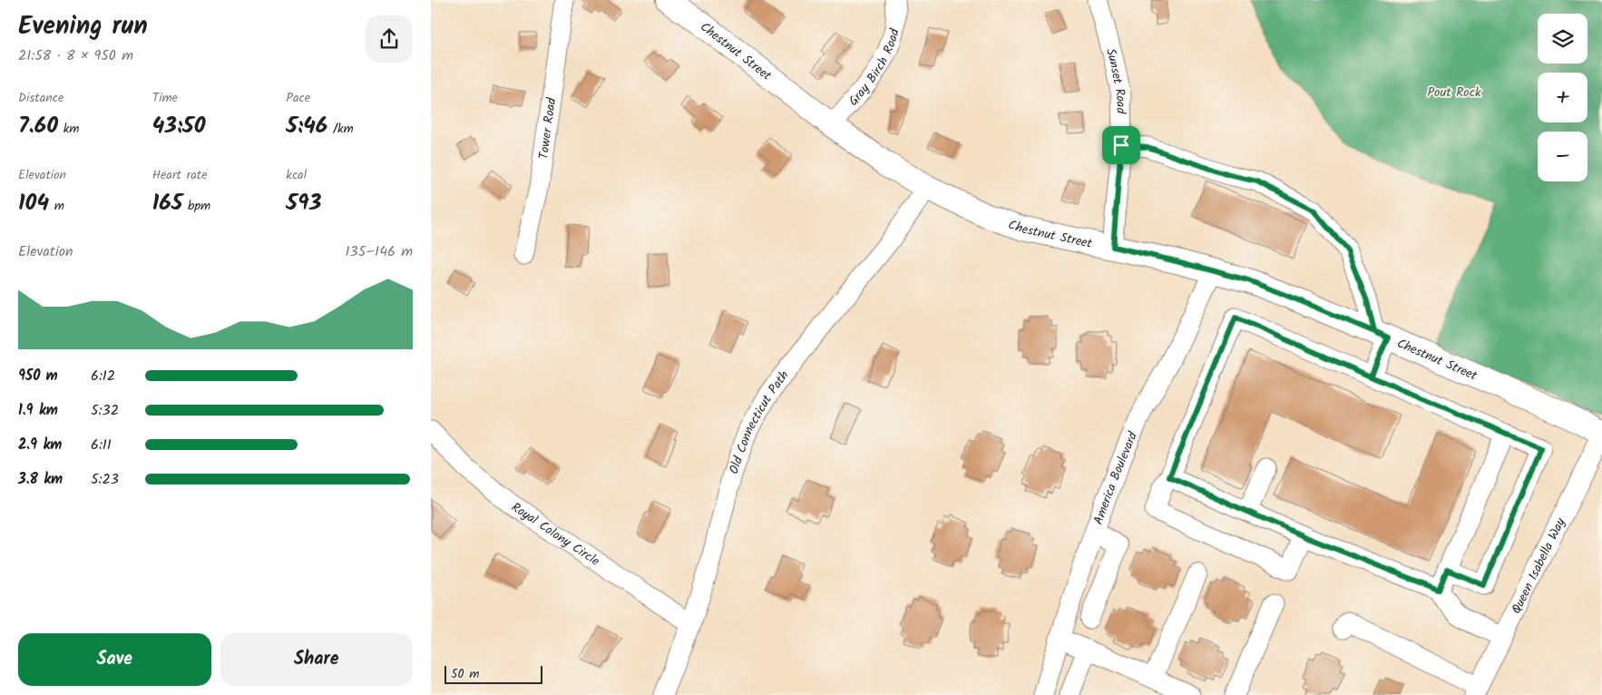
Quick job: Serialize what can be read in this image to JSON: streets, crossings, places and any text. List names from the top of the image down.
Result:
{
  "streets": {
    "main road": ["Chestnut Street"],
    "street": [
      "Gray Birch Road",
      "Sunset Road",
      "Tower Road",
      "Old Connecticut Path",
      "America Boulevard",
      "Royal Colony Circle",
      "Queen Isabella Way"
    ]
  },
  "crossings": [
    ["Chestnut Street", "Gray Birch Road"],
    ["Chestnut Street", "Sunset Road"],
    ["Chestnut Street", "Old Connecticut Path"],
    ["Chestnut Street", "America Boulevard"],
    ["Chestnut Street", "Queen Isabella Way"],
    ["Old Connecticut Path", "Royal Colony Circle"]
  ],
  "parks": ["Pout Rock"],
  "scale_bar": "50 m",
  "page": {
    "heading": ["Evening run", "21:58 · 8 × 950 m"],
    "map_buttons": ["+", "−"],
    "stats": [
      ["Distance", "7.60 km"],
      ["Time", "43:50"],
      ["Pace", "5:46 /km"],
      ["Elevation", "104 m"],
      ["Heart rate", "165 bpm"],
      ["kcal", "593"]
    ],
    "chart": ["Elevation", "135–146 m"],
    "list": [
      {
        "name": "950 m",
        "note": "6:12"
      },
      {
        "name": "1.9 km",
        "note": "5:32"
      },
      {
        "name": "2.9 km",
        "note": "6:11"
      },
      {
        "name": "3.8 km",
        "note": "5:23"
      }
    ],
    "buttons": ["Save", "Share"],
    "scale": "50 m"
  }
}
